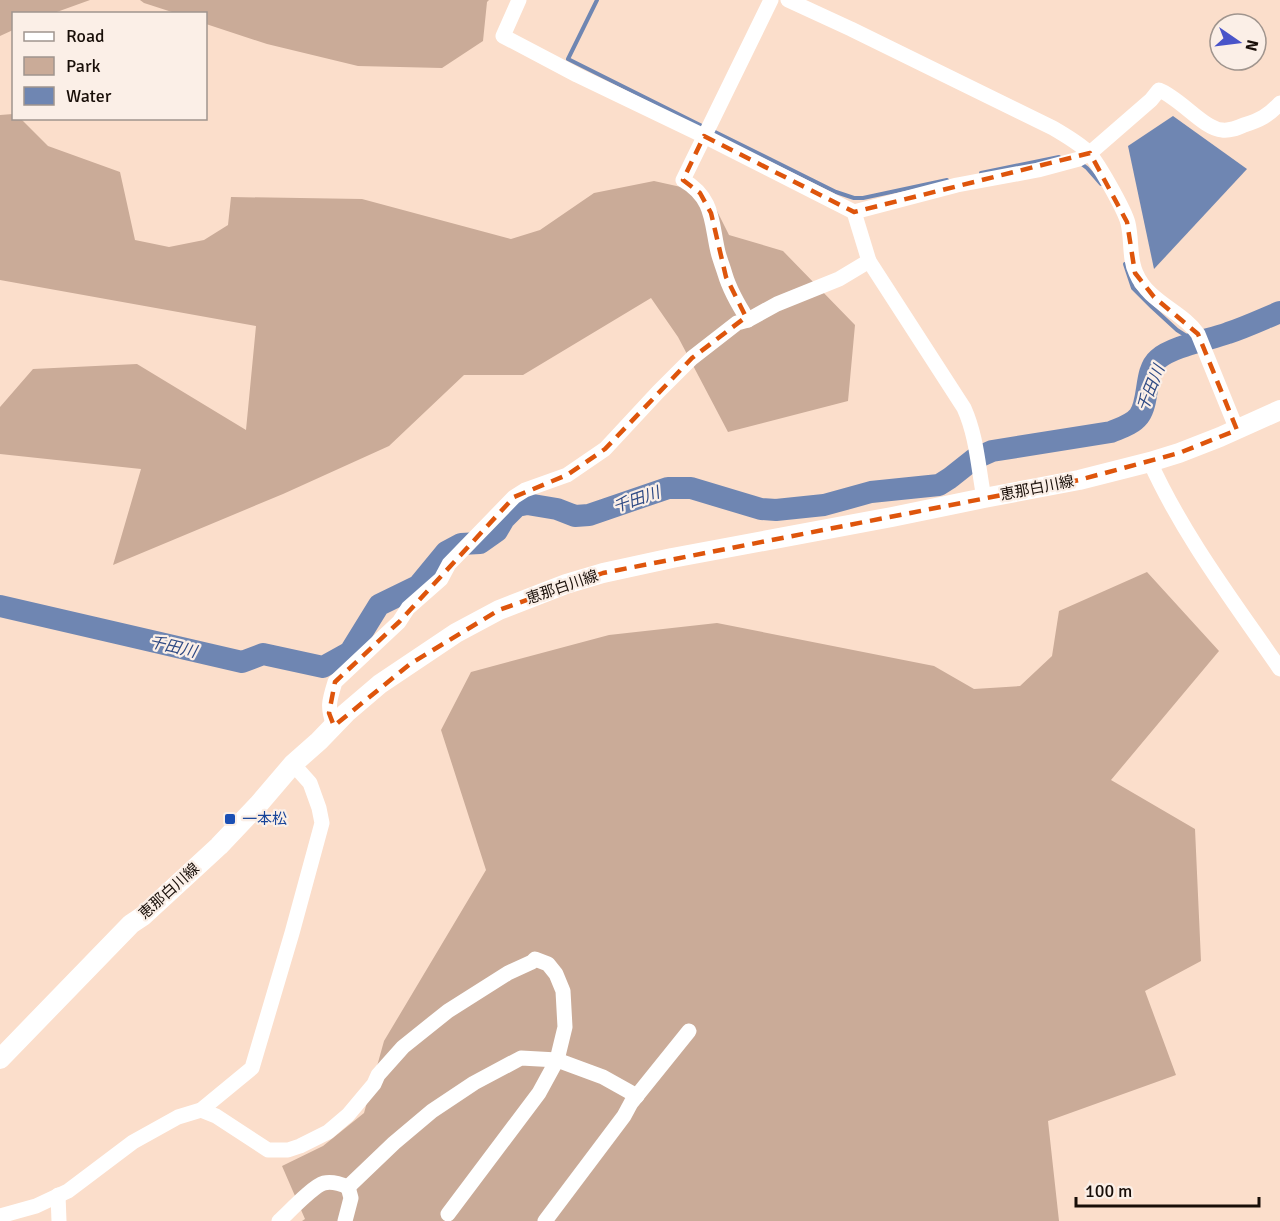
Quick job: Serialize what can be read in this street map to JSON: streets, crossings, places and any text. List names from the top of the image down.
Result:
{
  "streets": {
    "main road": ["恵那白川線"]
  },
  "water": ["千田川"],
  "places": {
    "transit": ["一本松"]
  },
  "legend": ["Road", "Park", "Water"],
  "scale_bar": "100 m",
  "north": "right"
}
